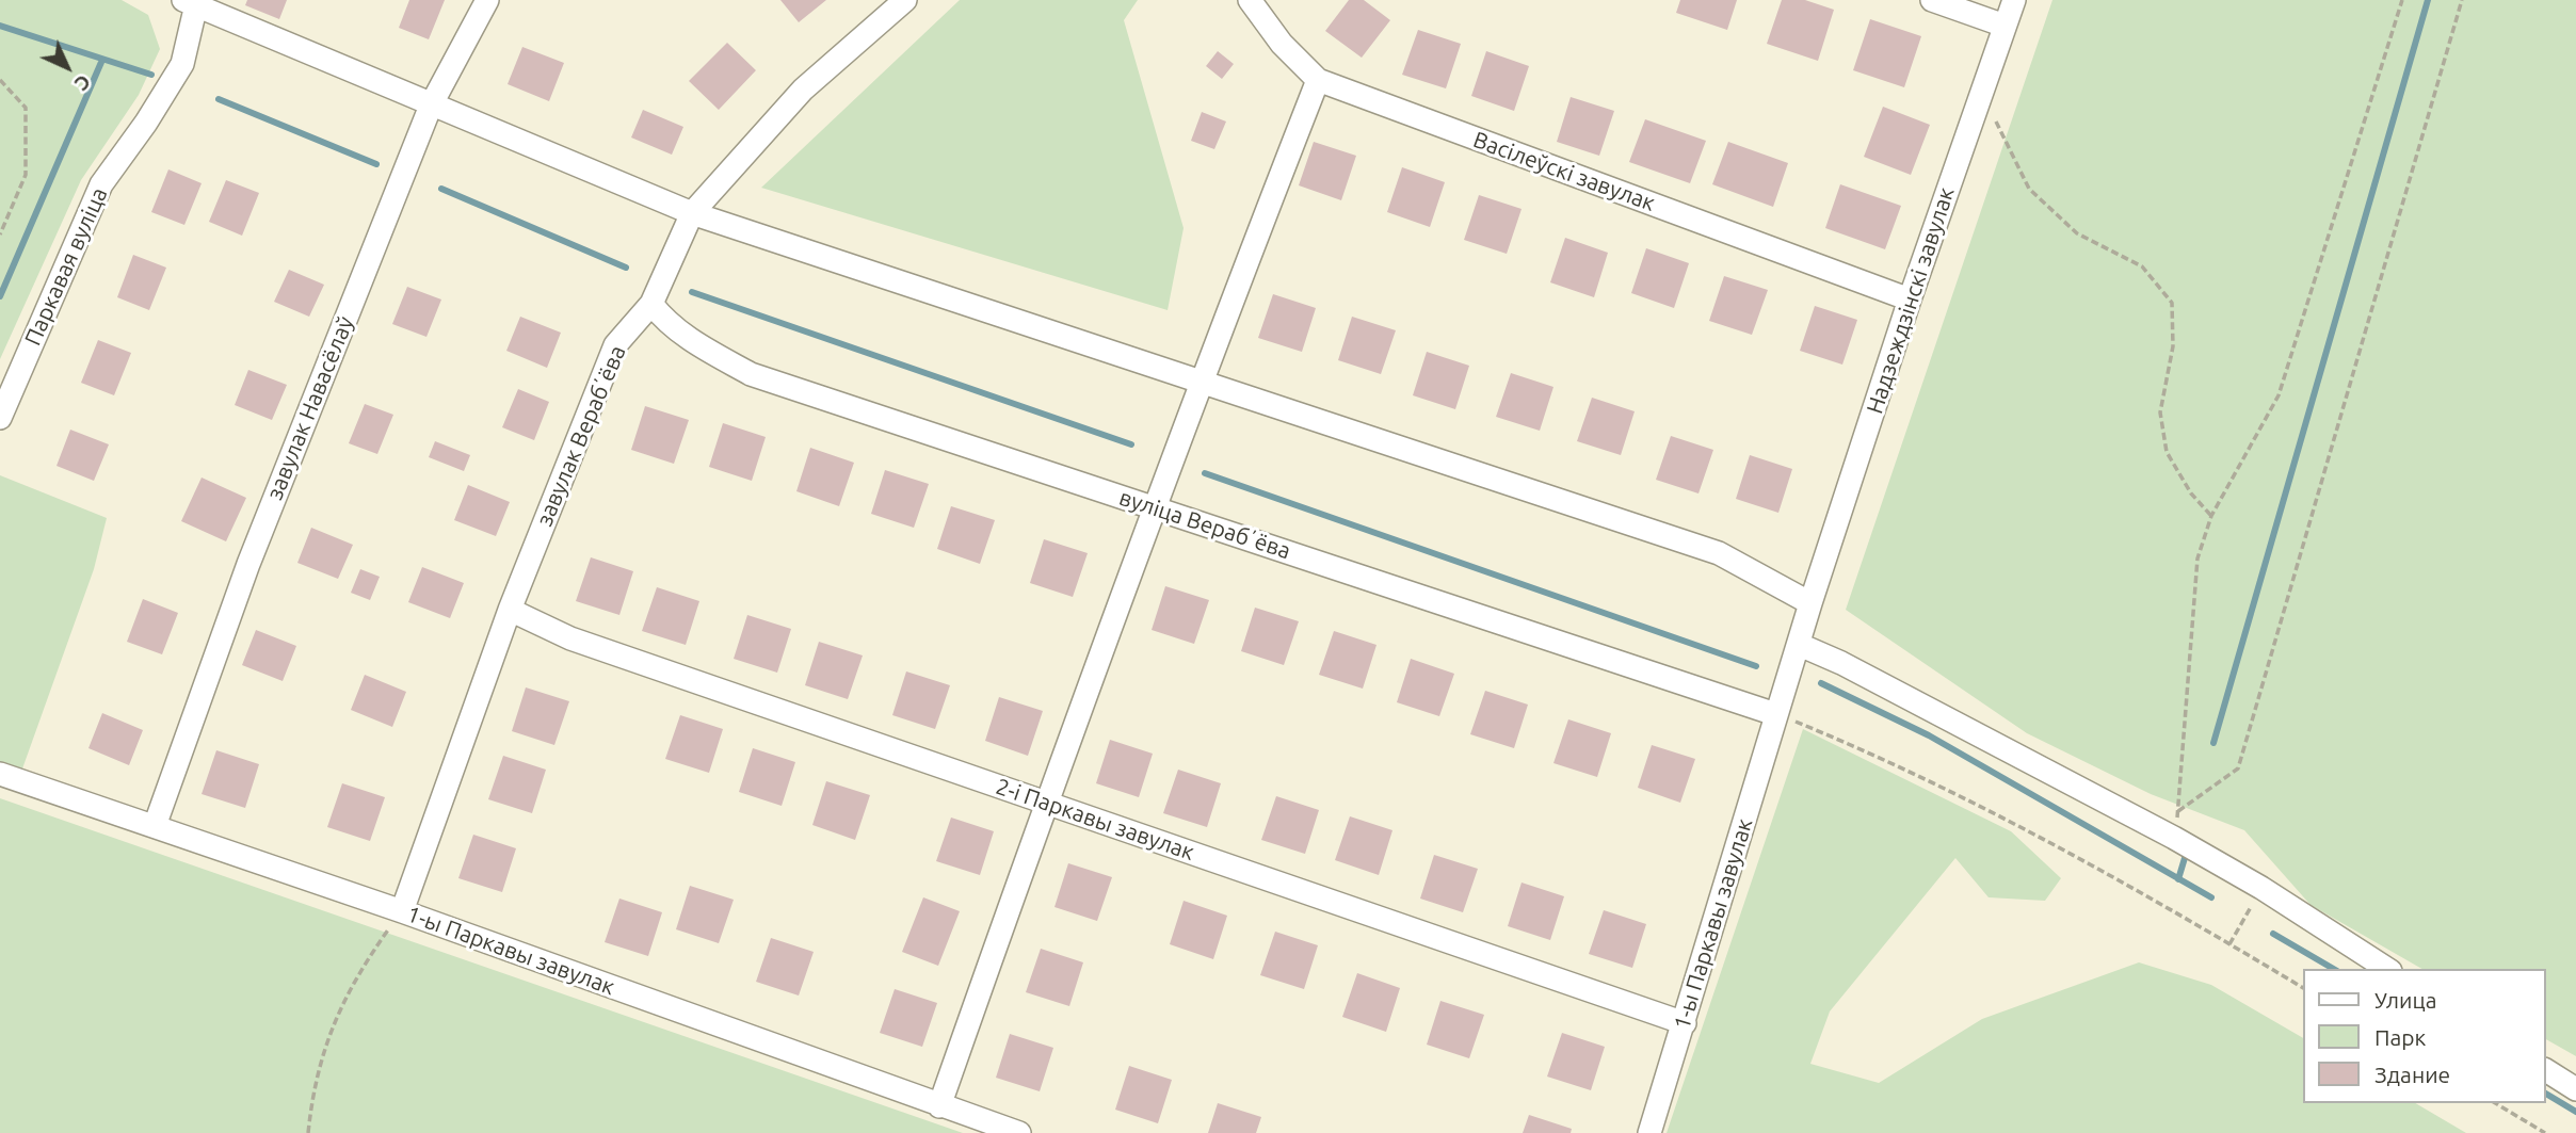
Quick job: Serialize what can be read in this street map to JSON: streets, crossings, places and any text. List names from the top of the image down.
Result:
{
  "streets": {
    "street": [
      "Васілеўскі завулак",
      "Паркавая вуліца",
      "Надзеждзінскі завулак",
      "завулак Навасёлаў",
      "завулак Верабʼёва",
      "вуліца Верабʼёва",
      "2-і Паркавы завулак",
      "1-ы Паркавы завулак"
    ]
  },
  "crossings": [
    ["Васілеўскі завулак", "Надзеждзінскі завулак"],
    ["Надзеждзінскі завулак", "1-ы Паркавы завулак"],
    ["завулак Навасёлаў", "1-ы Паркавы завулак"],
    ["завулак Верабʼёва", "вуліца Верабʼёва"],
    ["завулак Верабʼёва", "2-і Паркавы завулак"],
    ["завулак Верабʼёва", "1-ы Паркавы завулак"],
    ["вуліца Верабʼёва", "1-ы Паркавы завулак"],
    ["2-і Паркавы завулак", "1-ы Паркавы завулак"]
  ],
  "legend": ["Улица", "Парк", "Здание"],
  "north": "bottom right"
}
